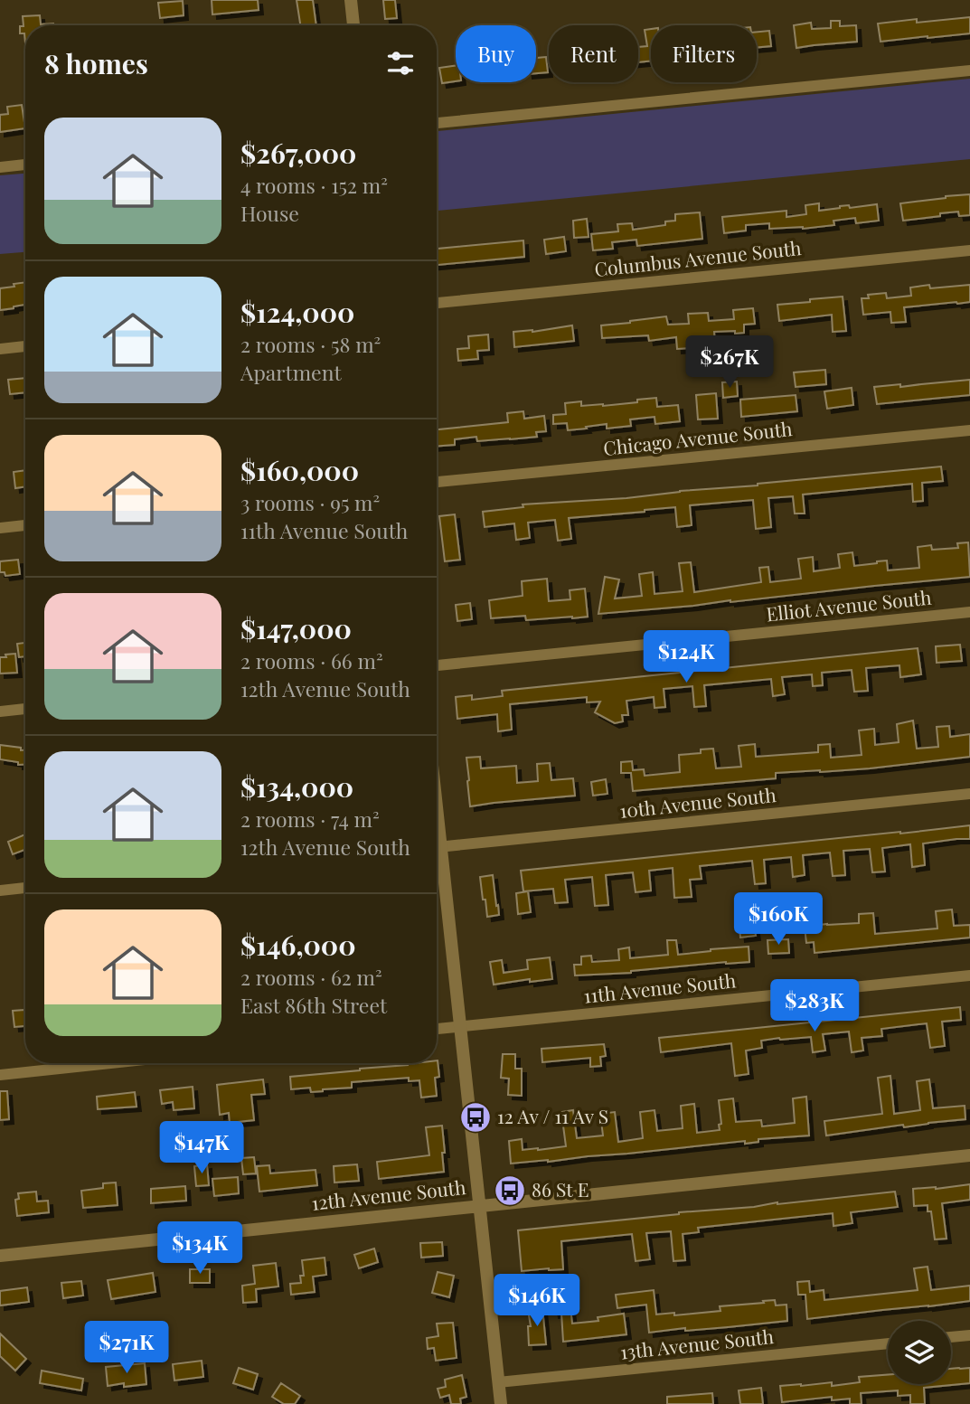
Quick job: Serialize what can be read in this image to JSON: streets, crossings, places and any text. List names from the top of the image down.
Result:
{
  "streets": {
    "street": [
      "Columbus Avenue South",
      "Chicago Avenue South",
      "Elliot Avenue South",
      "10th Avenue South",
      "11th Avenue South",
      "12th Avenue South",
      "13th Avenue South"
    ]
  },
  "places": {
    "bus stop": ["12 Av / 11 Av S", "86 St E"]
  },
  "page": {
    "chip": ["Buy", "Rent", "Filters"],
    "heading": "8 homes",
    "list": [
      {
        "name": "$267,000",
        "note": "4 rooms · 152 m² · House"
      },
      {
        "name": "$124,000",
        "note": "2 rooms · 58 m² · Apartment"
      },
      {
        "name": "$160,000",
        "note": "3 rooms · 95 m² · 11th Avenue South"
      },
      {
        "name": "$147,000",
        "note": "2 rooms · 66 m² · 12th Avenue South"
      },
      {
        "name": "$134,000",
        "note": "2 rooms · 74 m² · 12th Avenue South"
      },
      {
        "name": "$146,000",
        "note": "2 rooms · 62 m² · East 86th Street"
      }
    ],
    "price": [
      "$267K",
      "$124K",
      "$160K",
      "$283K",
      "$147K",
      "$134K",
      "$146K",
      "$271K"
    ]
  }
}
